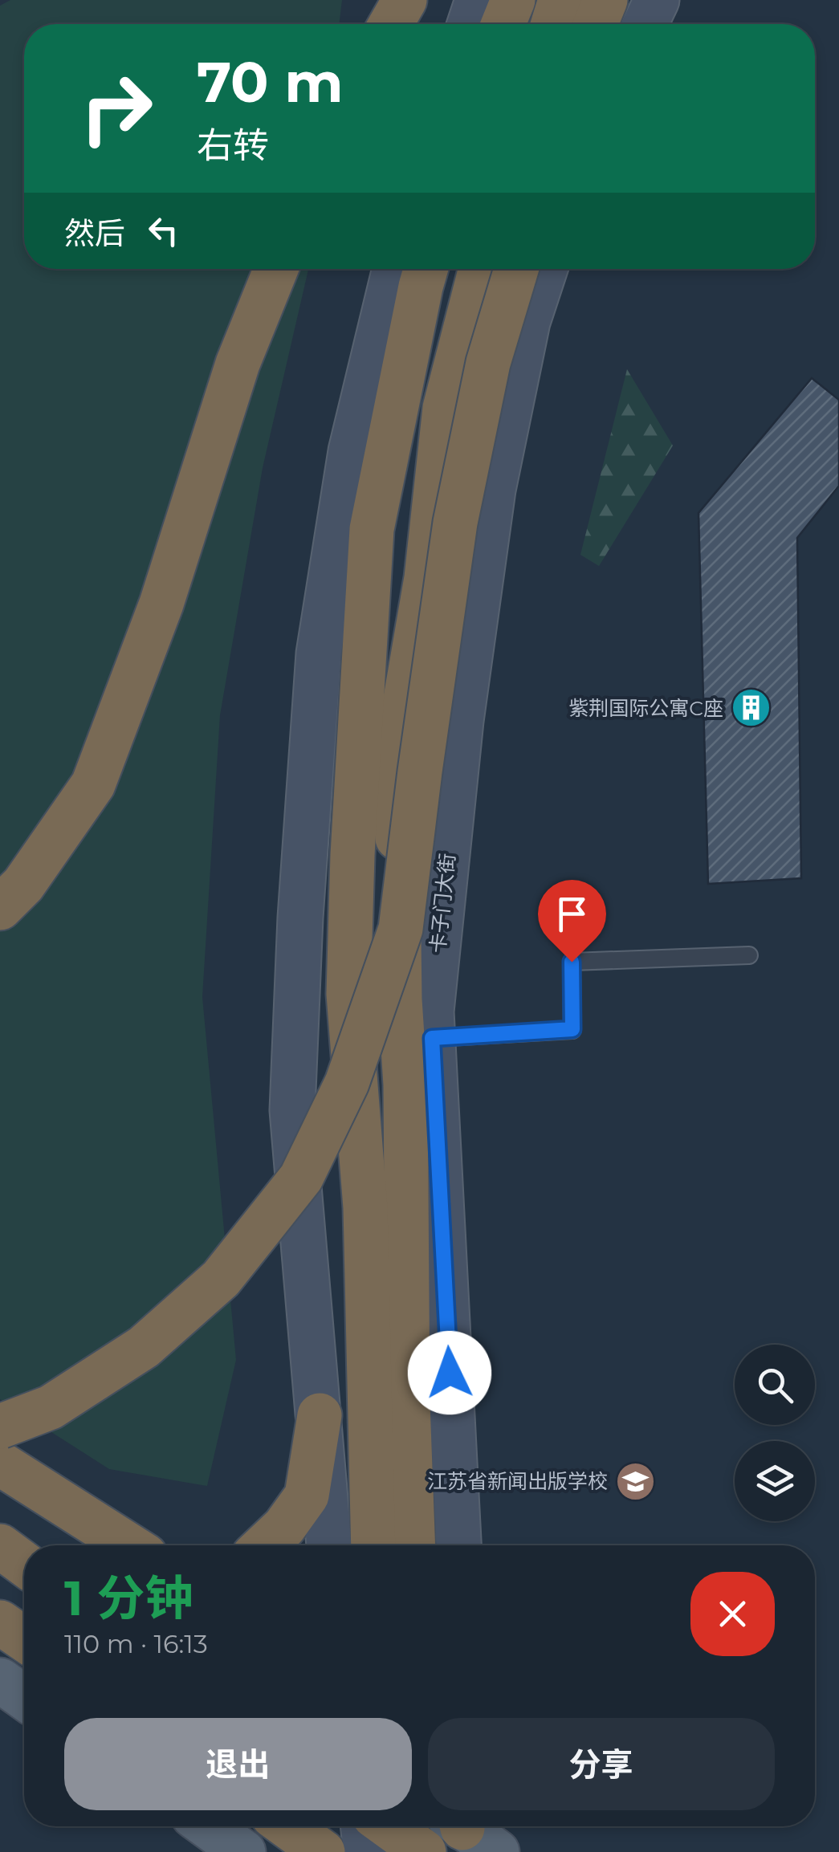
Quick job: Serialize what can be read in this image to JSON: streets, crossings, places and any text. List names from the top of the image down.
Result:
{
  "streets": {
    "highway": ["卡子门大街"]
  },
  "places": {
    "building": ["紫荆国际公寓C座"],
    "school or university": ["江苏省新闻出版学校"]
  },
  "page": {
    "turn": ["70 m", "右转"],
    "then": "然后",
    "heading": ["1 分钟", "110 m · 16:13"],
    "buttons": ["退出", "分享"]
  }
}
